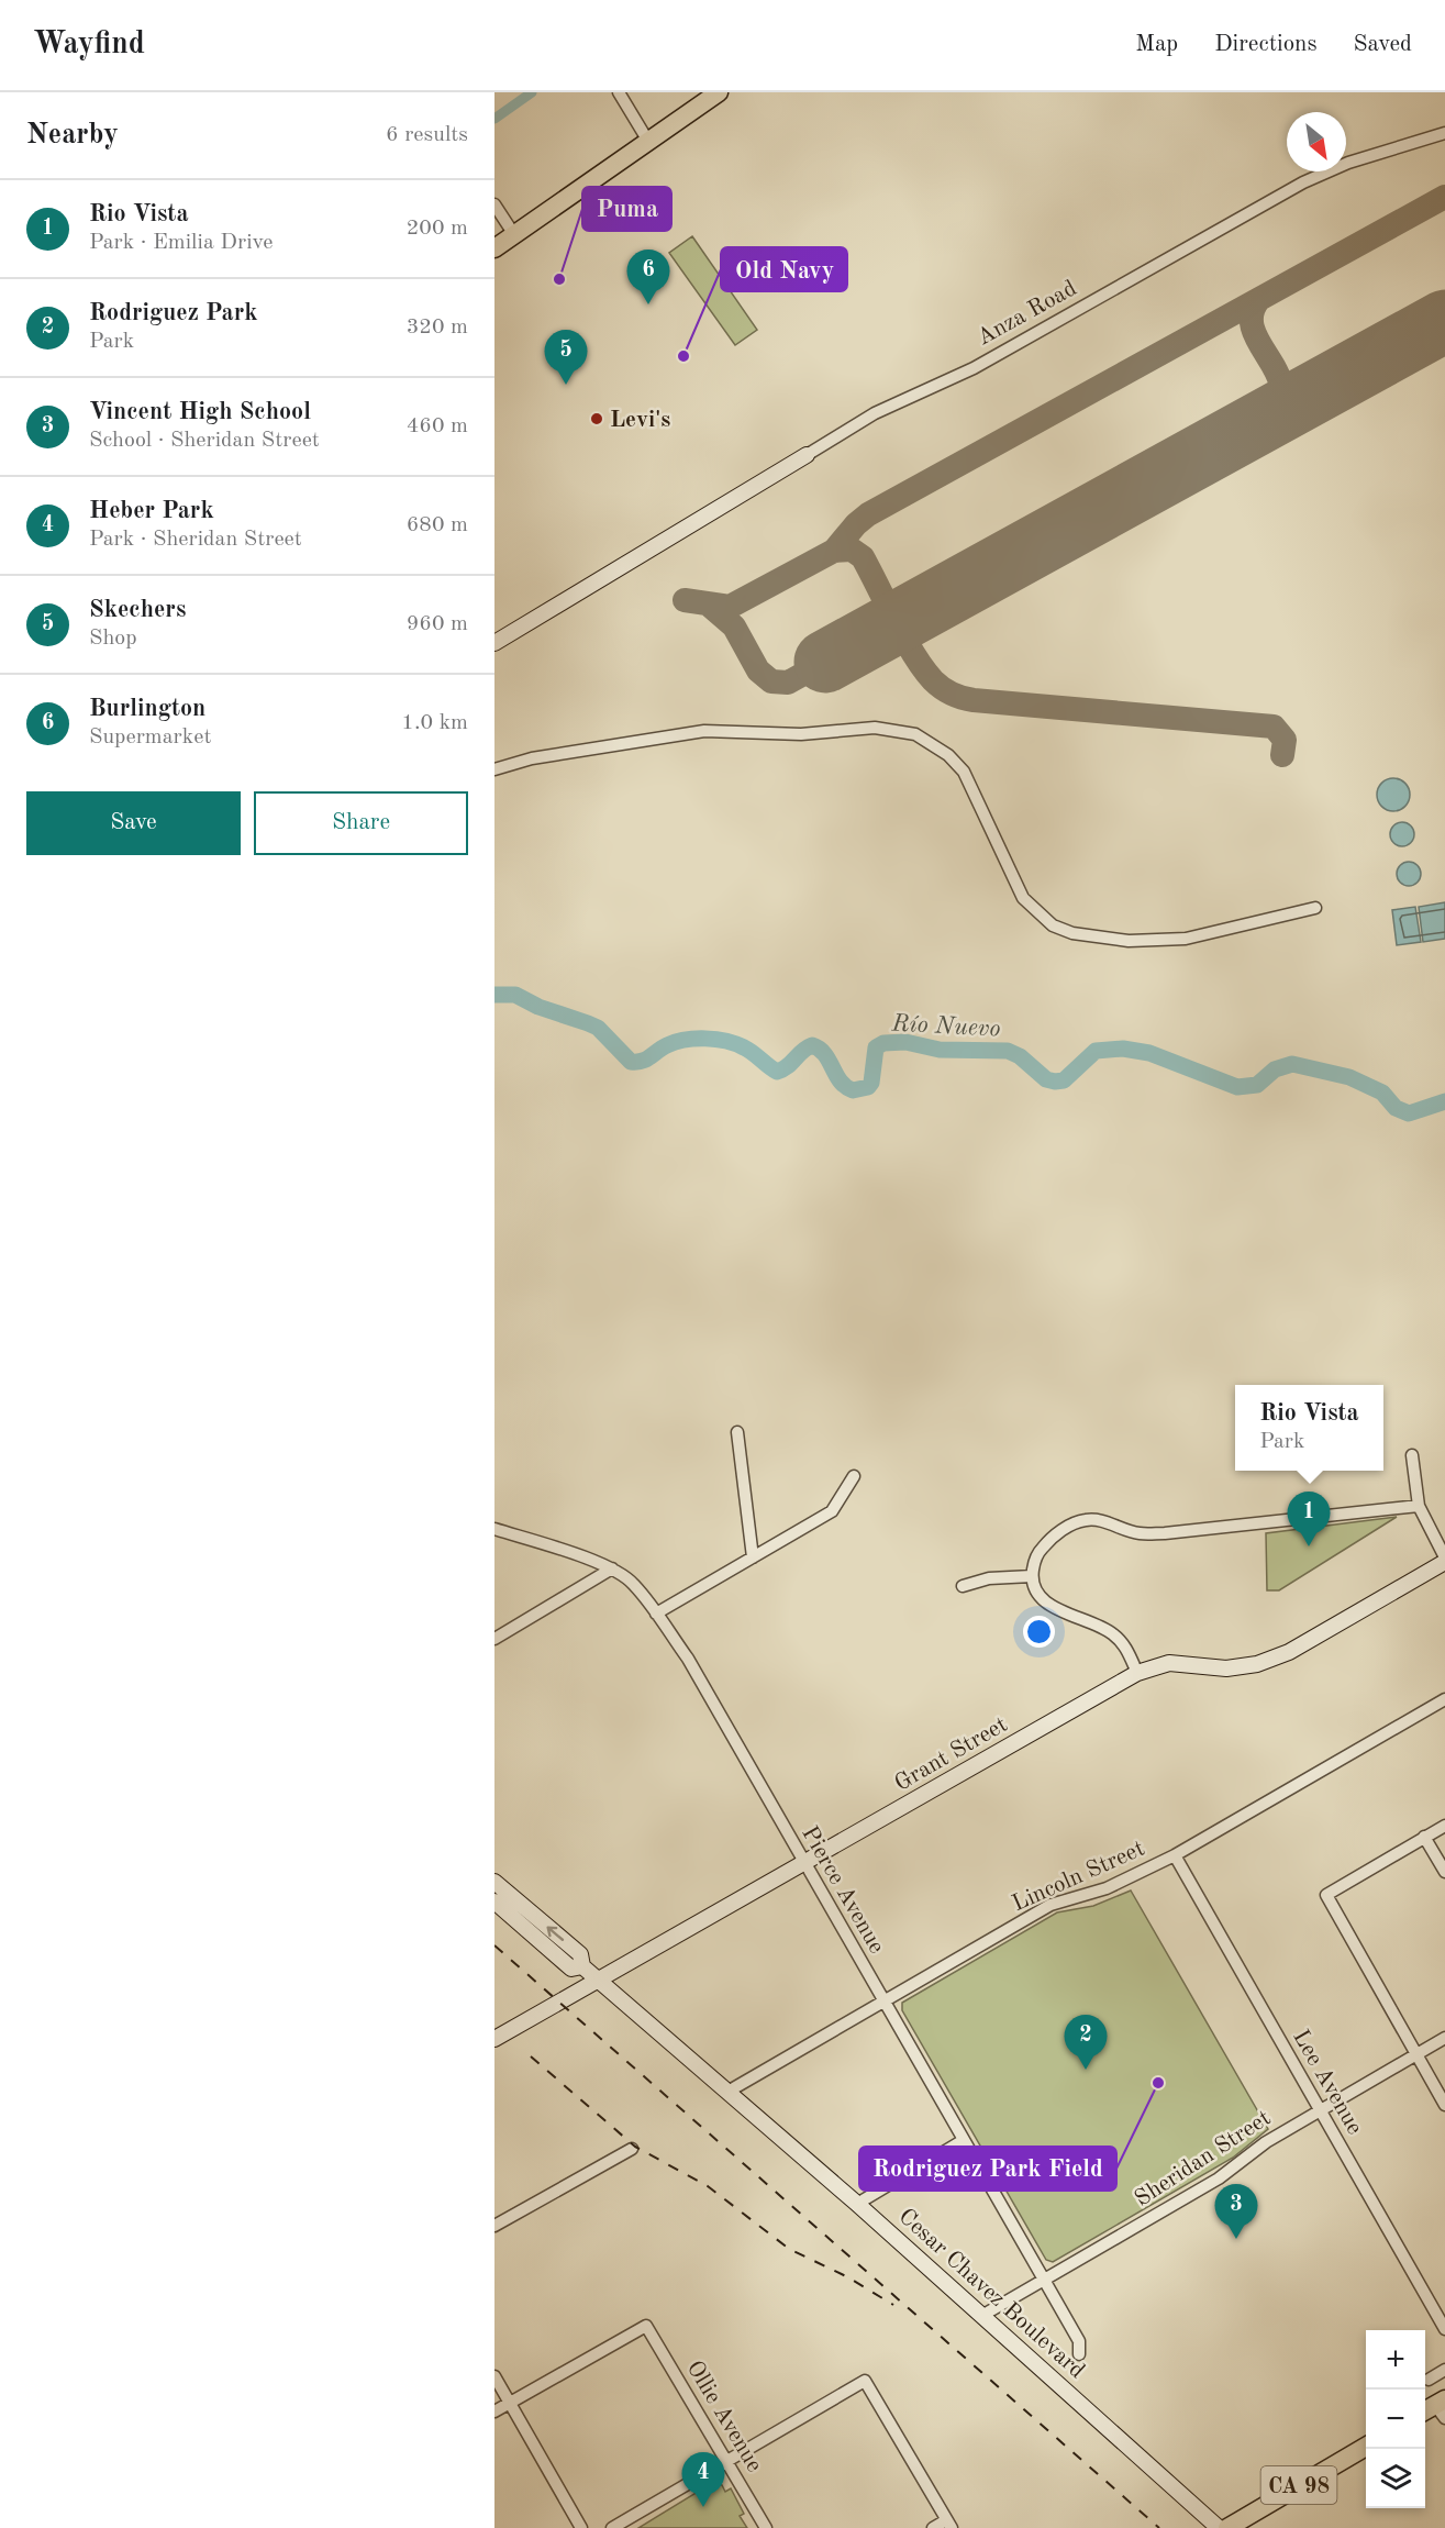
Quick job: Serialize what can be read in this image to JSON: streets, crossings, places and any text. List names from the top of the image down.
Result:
{
  "streets": {
    "main road": ["CA 98"],
    "street": [
      "Anza Road",
      "Grant Street",
      "Lincoln Street",
      "Pierce Avenue",
      "Lee Avenue",
      "Sheridan Street",
      "Cesar Chavez Boulevard",
      "Ollie Avenue"
    ]
  },
  "crossings": [
    ["Grant Street", "Pierce Avenue"],
    ["Grant Street", "Cesar Chavez Boulevard"],
    ["Lincoln Street", "Pierce Avenue"],
    ["Lincoln Street", "Lee Avenue"],
    ["Lincoln Street", "Cesar Chavez Boulevard"],
    ["Pierce Avenue", "Sheridan Street"],
    ["Lee Avenue", "Sheridan Street"],
    ["Sheridan Street", "Cesar Chavez Boulevard"]
  ],
  "water": ["Río Nuevo"],
  "places": [
    "Puma",
    "Old Navy",
    "Levi's",
    "Rodriguez Park Field"
  ],
  "north": "bottom right",
  "page": {
    "header": "Wayfind",
    "nav": ["Map", "Directions", "Saved"],
    "heading": ["Nearby", "6 results"],
    "list": [
      {
        "mark": "1",
        "name": "Rio Vista",
        "note": "Park · Emilia Drive",
        "value": "200 m"
      },
      {
        "mark": "2",
        "name": "Rodriguez Park",
        "note": "Park",
        "value": "320 m"
      },
      {
        "mark": "3",
        "name": "Vincent High School",
        "note": "School · Sheridan Street",
        "value": "460 m"
      },
      {
        "mark": "4",
        "name": "Heber Park",
        "note": "Park · Sheridan Street",
        "value": "680 m"
      },
      {
        "mark": "5",
        "name": "Skechers",
        "note": "Shop",
        "value": "960 m"
      },
      {
        "mark": "6",
        "name": "Burlington",
        "note": "Supermarket",
        "value": "1.0 km"
      }
    ],
    "pins": [
      "6",
      "5",
      "1",
      "2",
      "3",
      "4"
    ],
    "buttons": ["Save", "Share"],
    "popup": ["Rio Vista", "Park"],
    "map_buttons": ["+", "−"]
  }
}
